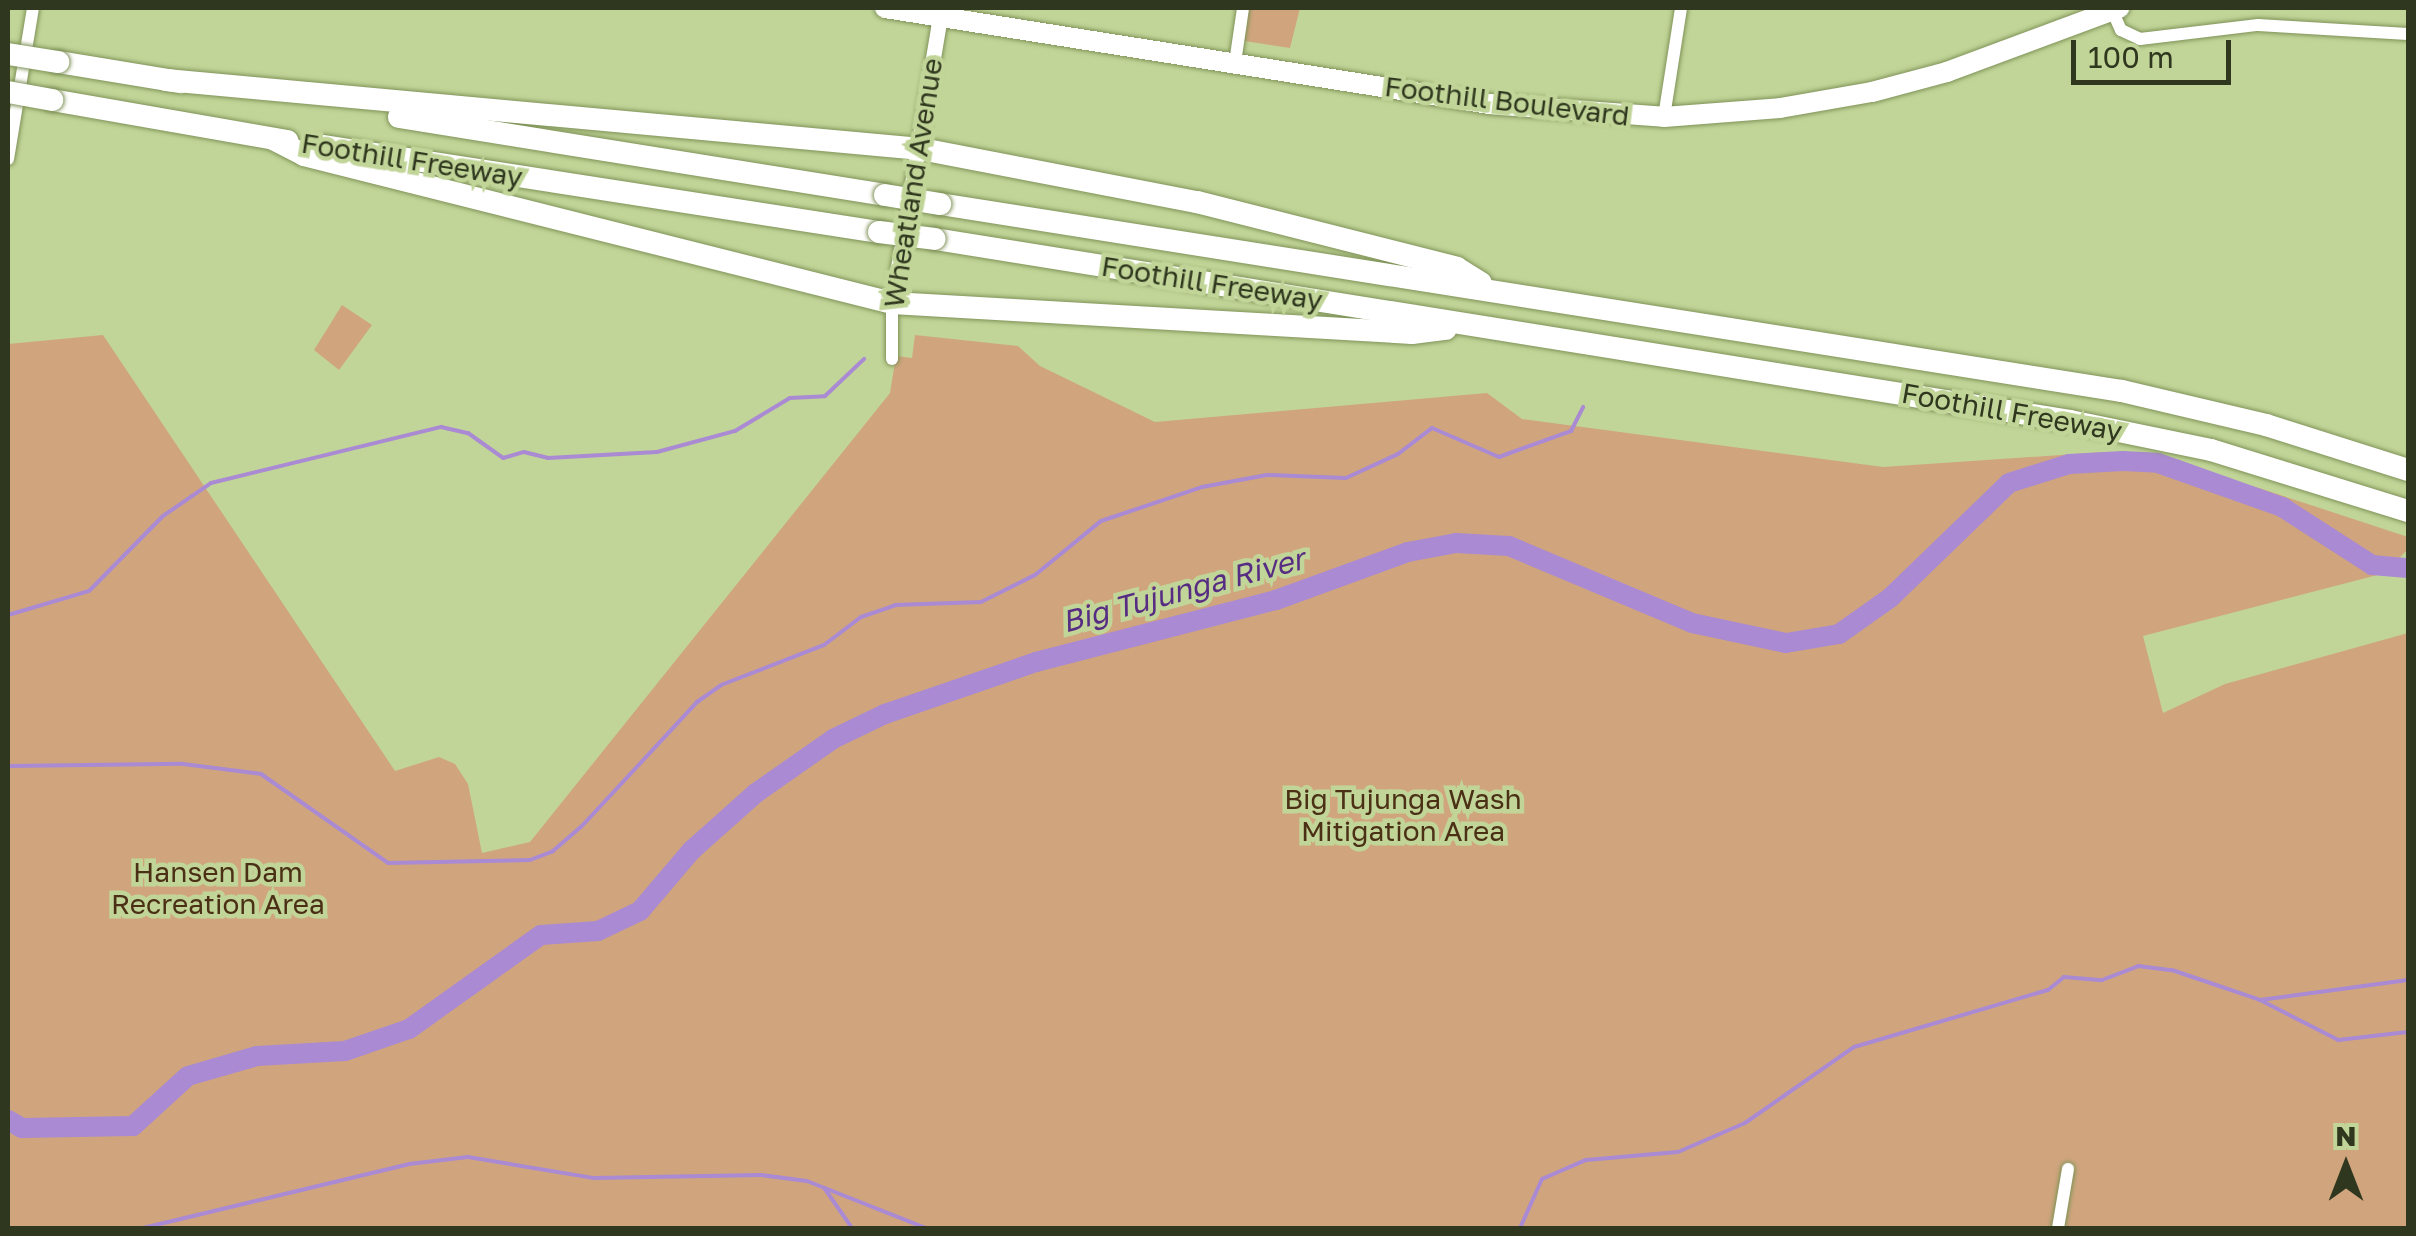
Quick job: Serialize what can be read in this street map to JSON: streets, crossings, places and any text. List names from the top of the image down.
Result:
{
  "streets": {
    "highway": ["Foothill Freeway"],
    "main road": ["Foothill Boulevard"],
    "street": ["Wheatland Avenue"]
  },
  "crossings": [
    ["Foothill Boulevard", "Wheatland Avenue"]
  ],
  "water": ["Big Tujunga River"],
  "parks": ["Big Tujunga Wash Mitigation Area", "Hansen Dam Recreation Area"],
  "scale_bar": "100 m",
  "north": "top"
}
